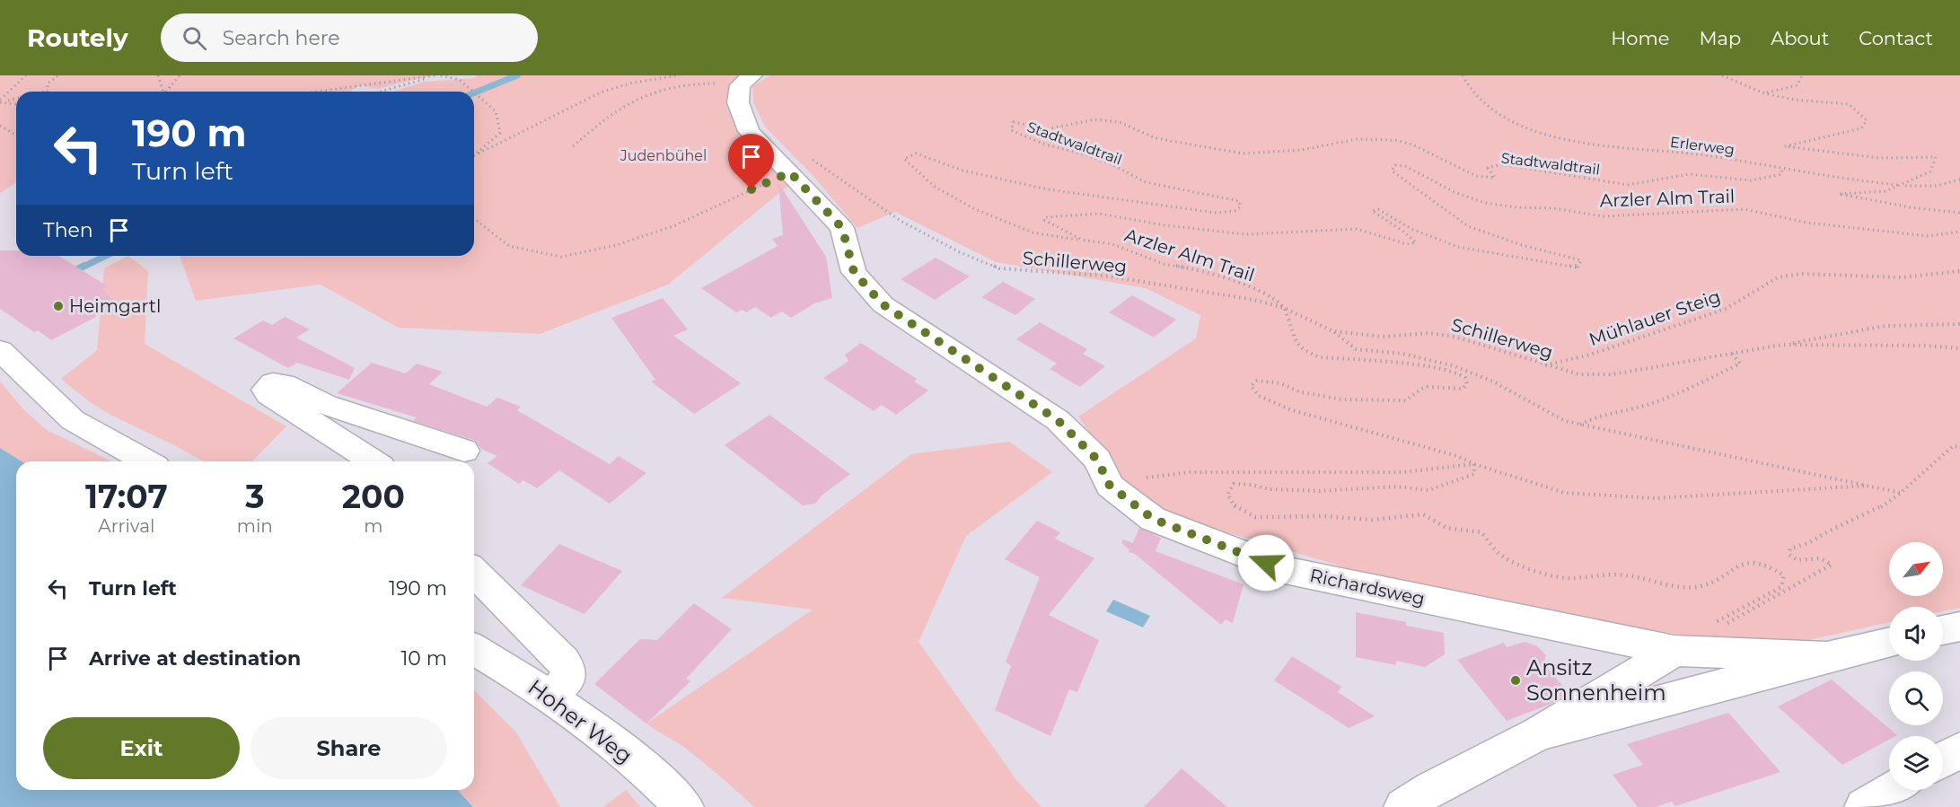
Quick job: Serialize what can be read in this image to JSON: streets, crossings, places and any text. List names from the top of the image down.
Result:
{
  "streets": {
    "street": ["Richardsweg", "Hoher Weg"],
    "path": [
      "Stadtwaldtrail",
      "Erlerweg",
      "Arzler Alm Trail",
      "Schillerweg",
      "Mühlauer Steig"
    ]
  },
  "crossings": [
    ["Stadtwaldtrail", "Erlerweg"],
    ["Stadtwaldtrail", "Arzler Alm Trail"],
    ["Arzler Alm Trail", "Schillerweg"],
    ["Schillerweg", "Mühlauer Steig"],
    ["Schillerweg", "Richardsweg"]
  ],
  "parks": ["Judenbühel"],
  "places": ["Heimgartl", "Ansitz Sonnenheim"],
  "north": "top right",
  "page": {
    "header": "Routely",
    "search": "Search here",
    "nav": [
      "Home",
      "Map",
      "About",
      "Contact"
    ],
    "turn": ["190 m", "Turn left"],
    "then": "Then",
    "eta": [
      "17:07",
      "Arrival",
      "3",
      "min",
      "200",
      "m"
    ],
    "list": [
      {
        "name": "Turn left",
        "value": "190 m"
      },
      {
        "name": "Arrive at destination",
        "value": "10 m"
      }
    ],
    "buttons": ["Exit", "Share"]
  }
}
